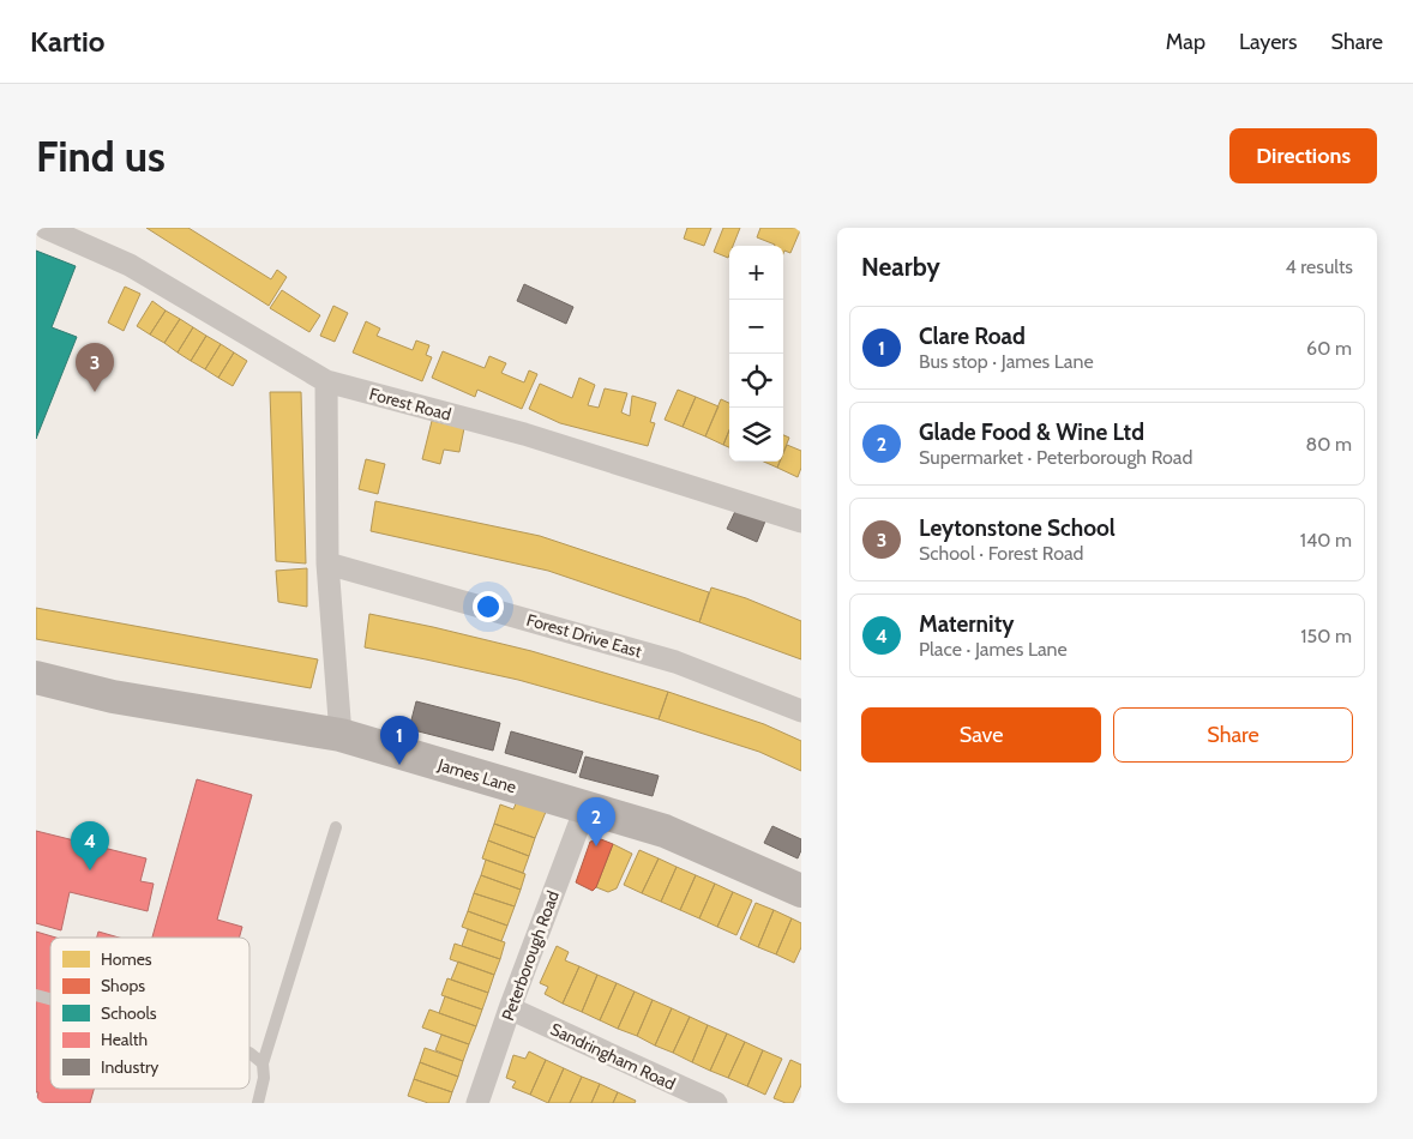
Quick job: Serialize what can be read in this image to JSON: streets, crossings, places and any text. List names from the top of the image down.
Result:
{
  "streets": {
    "street": [
      "Forest Road",
      "Forest Drive East",
      "James Lane",
      "Peterborough Road",
      "Sandringham Road"
    ]
  },
  "crossings": [
    ["James Lane", "Peterborough Road"],
    ["Peterborough Road", "Sandringham Road"]
  ],
  "legend": [
    "Homes",
    "Shops",
    "Schools",
    "Health",
    "Industry"
  ],
  "page": {
    "header": "Kartio",
    "nav": ["Map", "Layers", "Share"],
    "buttons": [
      "Directions",
      ["Save", "Share"]
    ],
    "title": "Find us",
    "heading": ["Nearby", "4 results"],
    "map_buttons": ["+", "−"],
    "list": [
      {
        "mark": "1",
        "name": "Clare Road",
        "note": "Bus stop · James Lane",
        "value": "60 m"
      },
      {
        "mark": "2",
        "name": "Glade Food & Wine Ltd",
        "note": "Supermarket · Peterborough Road",
        "value": "80 m"
      },
      {
        "mark": "3",
        "name": "Leytonstone School",
        "note": "School · Forest Road",
        "value": "140 m"
      },
      {
        "mark": "4",
        "name": "Maternity",
        "note": "Place · James Lane",
        "value": "150 m"
      }
    ],
    "pins": [
      "3",
      "1",
      "2",
      "4"
    ]
  }
}
